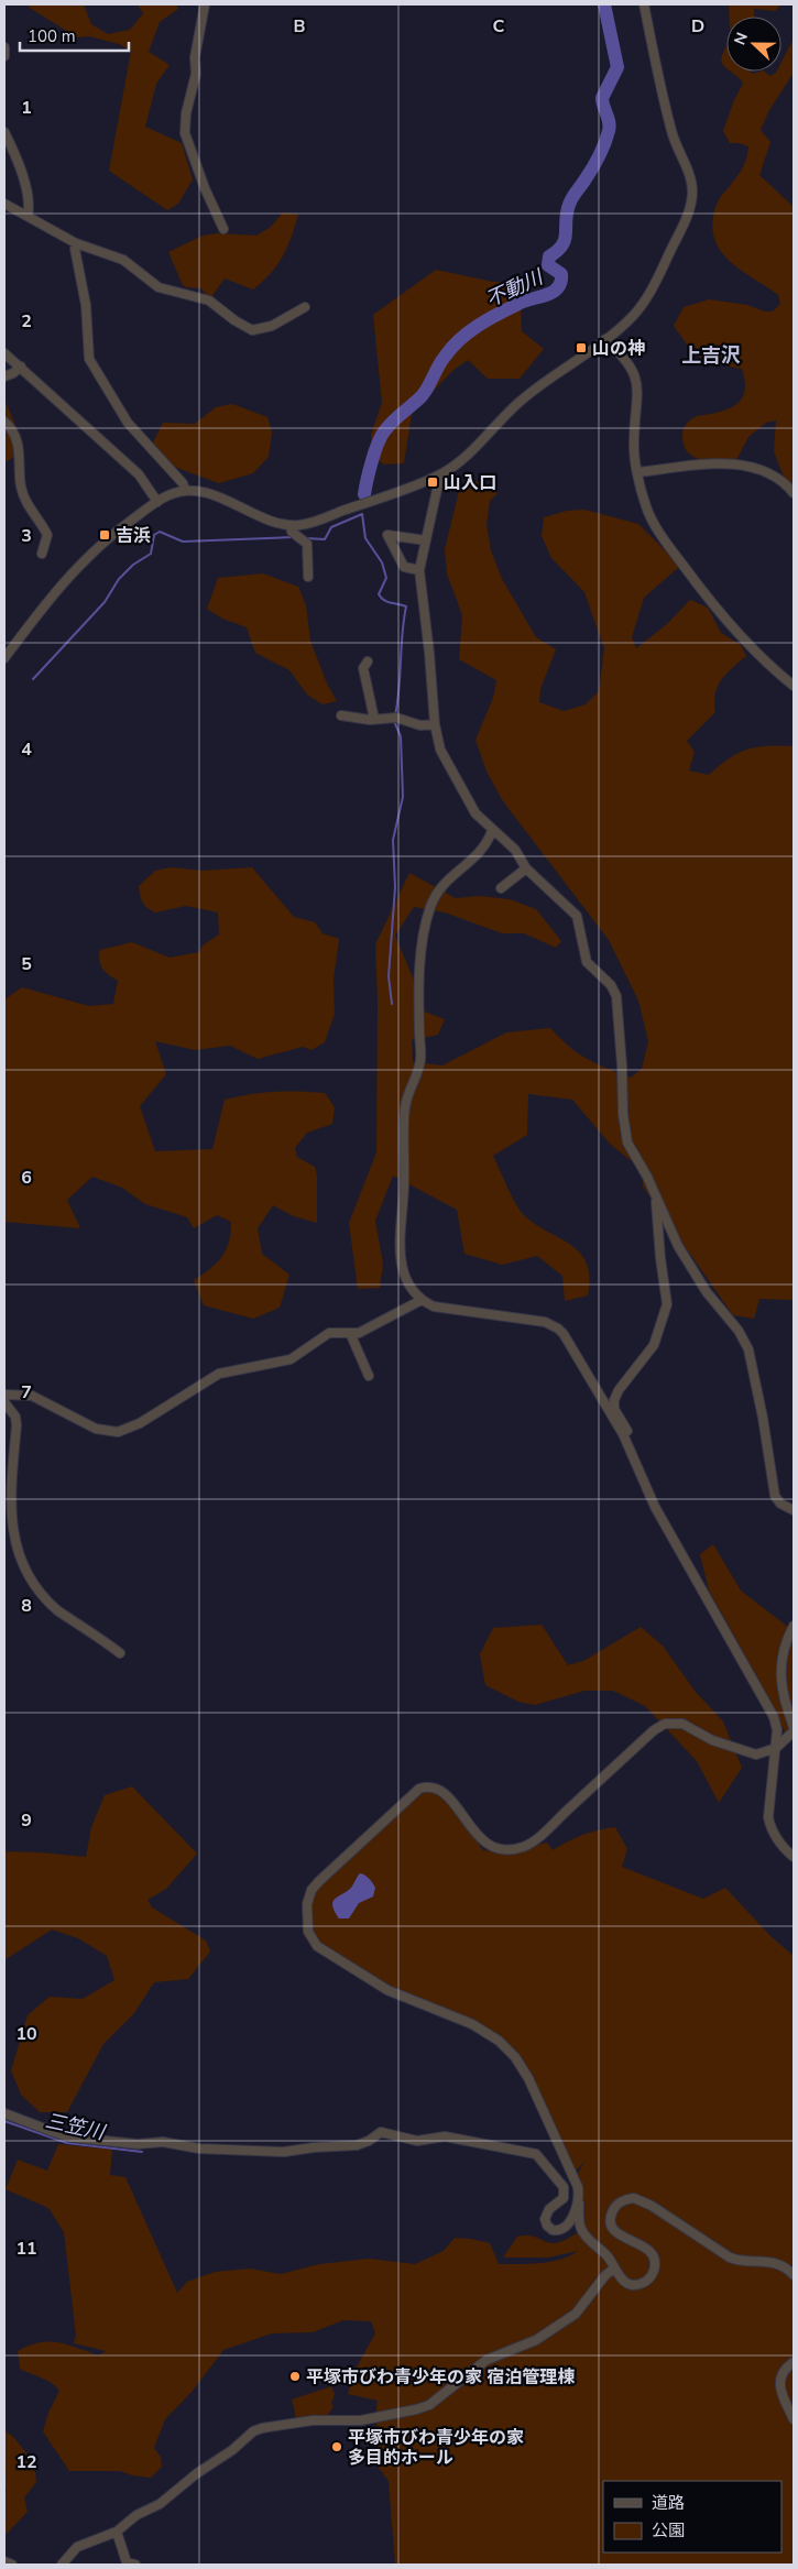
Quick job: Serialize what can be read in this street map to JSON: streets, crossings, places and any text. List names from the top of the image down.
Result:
{
  "districts": ["上吉沢"],
  "water": ["不動川", "三笠川"],
  "places": {
    "transit": ["山の神", "山入口", "吉浜"],
    "other": ["平塚市びわ青少年の家 宿泊管理棟", "平塚市びわ青少年の家 多目的ホール"]
  },
  "legend": ["道路", "公園"],
  "scale_bar": "100 m",
  "north": "left",
  "grid": {
    "columns": ["B", "C", "D"],
    "rows": [
      "1",
      "2",
      "3",
      "4",
      "5",
      "6",
      "7",
      "8",
      "9",
      "10",
      "11",
      "12"
    ]
  }
}
